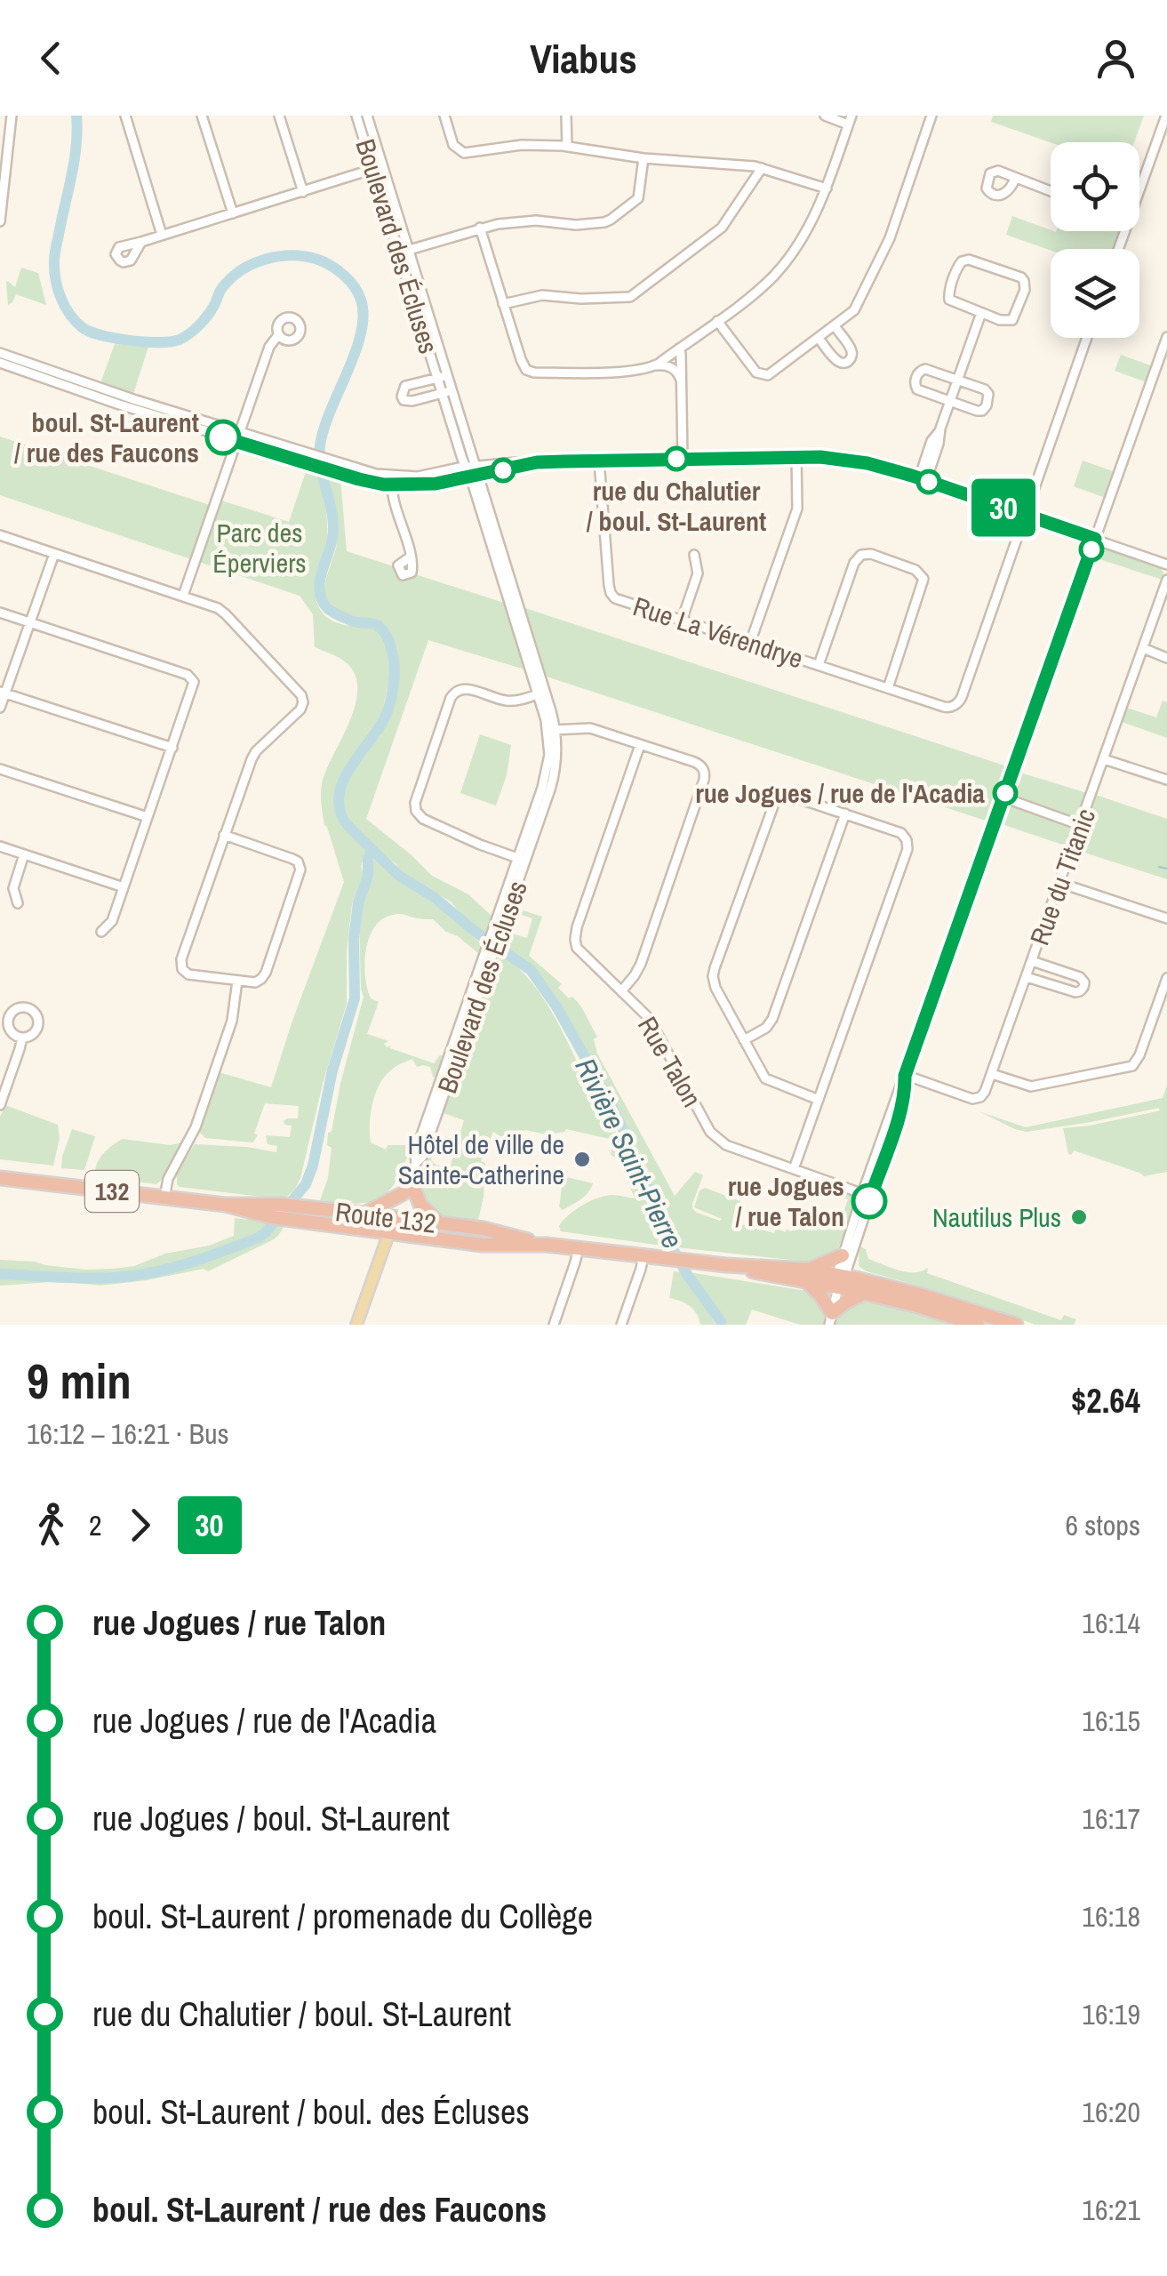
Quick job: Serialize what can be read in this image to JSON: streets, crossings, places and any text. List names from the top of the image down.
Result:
{
  "streets": {
    "highway": ["132", "Route 132"],
    "street": [
      "Boulevard des Écluses",
      "Rue La Vérendrye",
      "Rue du Titanic",
      "Rue Talon"
    ]
  },
  "crossings": [
    ["Boulevard des Écluses", "Route 132"]
  ],
  "water": ["Rivière Saint-Pierre"],
  "parks": ["Parc des Éperviers"],
  "places": [
    "boul. St-Laurent / rue des Faucons",
    "rue du Chalutier / boul. St-Laurent",
    "rue Jogues / rue de l'Acadia",
    "Hôtel de ville de Sainte-Catherine",
    "rue Jogues / rue Talon",
    "Nautilus Plus"
  ],
  "lines": ["bus line 30"],
  "page": {
    "header": "Viabus",
    "on_map": "30",
    "heading": ["9 min", "16:12 – 16:21 · Bus", "$2.64"],
    "legs": ["2", "30", "6 stops"],
    "list": [
      {
        "name": "rue Jogues / rue Talon",
        "value": "16:14"
      },
      {
        "name": "rue Jogues / rue de l'Acadia",
        "value": "16:15"
      },
      {
        "name": "rue Jogues / boul. St-Laurent",
        "value": "16:17"
      },
      {
        "name": "boul. St-Laurent / promenade du Collège",
        "value": "16:18"
      },
      {
        "name": "rue du Chalutier / boul. St-Laurent",
        "value": "16:19"
      },
      {
        "name": "boul. St-Laurent / boul. des Écluses",
        "value": "16:20"
      },
      {
        "name": "boul. St-Laurent / rue des Faucons",
        "value": "16:21"
      }
    ]
  }
}
